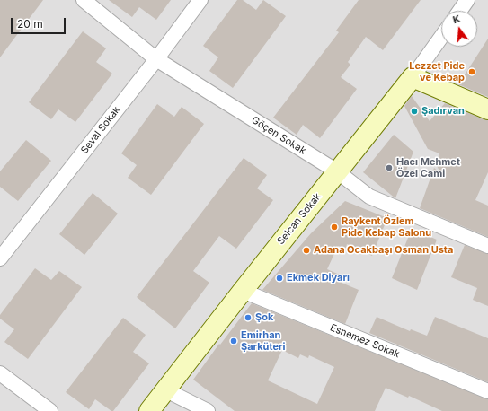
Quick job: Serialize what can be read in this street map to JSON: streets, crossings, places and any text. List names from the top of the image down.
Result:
{
  "streets": {
    "street": [
      "Seval Sokak",
      "Göçen Sokak",
      "Selcan Sokak",
      "Esnemez Sokak"
    ]
  },
  "crossings": [
    ["Seval Sokak", "Göçen Sokak"],
    ["Göçen Sokak", "Selcan Sokak"],
    ["Selcan Sokak", "Esnemez Sokak"]
  ],
  "places": [
    "Lezzet Pide ve Kebap",
    "Şadırvan",
    "Hacı Mehmet Özel Cami",
    "Raykent Özlem Pide Kebap Salonu",
    "Adana Ocakbaşı Osman Usta",
    "Ekmek Diyarı",
    "Şok",
    "Emirhan Şarküteri"
  ],
  "scale_bar": "20 m",
  "north": "top"
}
